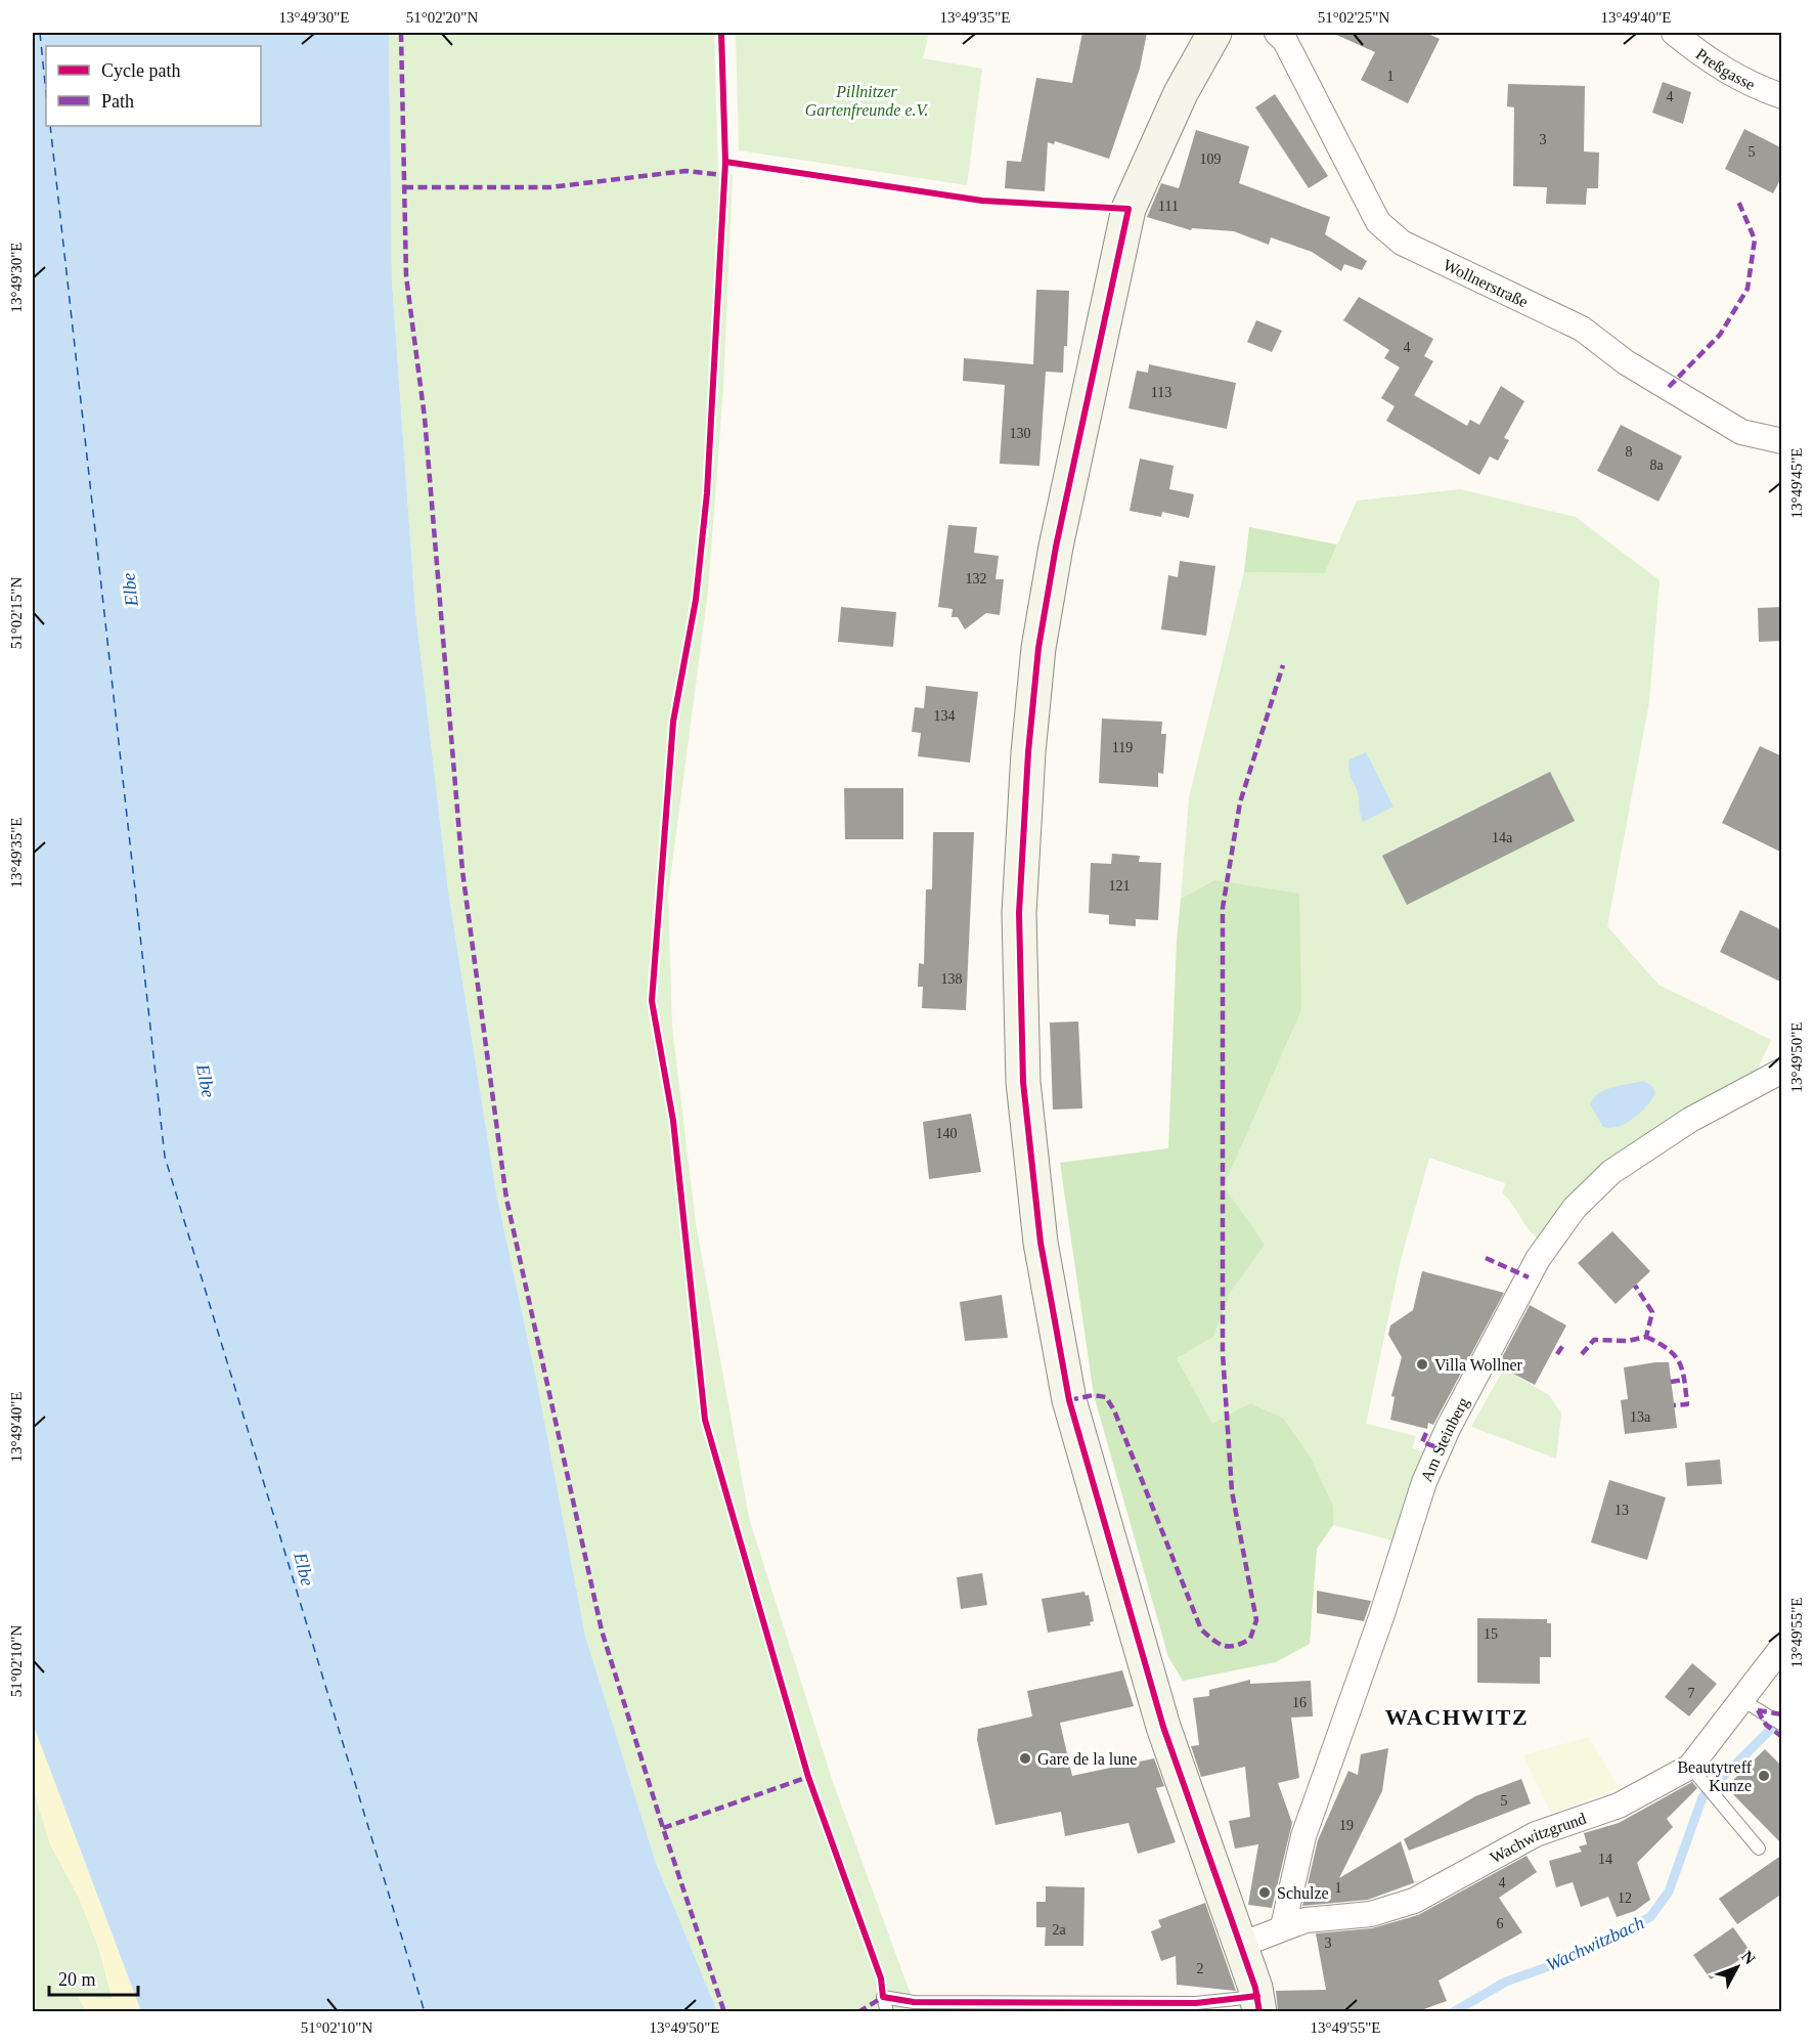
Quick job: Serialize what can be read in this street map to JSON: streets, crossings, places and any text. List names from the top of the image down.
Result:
{
  "streets": {
    "street": [
      "Preßgasse",
      "Wollnerstraße",
      "Am Steinberg",
      "Wachwitzgrund"
    ]
  },
  "crossings": [
    ["Am Steinberg", "Wachwitzgrund"]
  ],
  "districts": ["WACHWITZ"],
  "water": ["Elbe", "Wachwitzbach"],
  "parks": ["Pillnitzer Gartenfreunde e.V."],
  "places": [
    "Villa Wollner",
    "Gare de la lune",
    "Beautytreff Kunze",
    "Schulze"
  ],
  "house_numbers": [
    "1",
    "4",
    "3",
    "5",
    "109",
    "111",
    "4",
    "113",
    "130",
    "8",
    "8a",
    "132",
    "134",
    "119",
    "14a",
    "121",
    "138",
    "140",
    "13a",
    "13",
    "15",
    "7",
    "16",
    "5",
    "19",
    "14",
    "4",
    "1",
    "12",
    "6",
    "2a",
    "3",
    "2"
  ],
  "legend": ["Cycle path", "Path"],
  "scale_bar": "20 m",
  "north": "top right",
  "coordinates": [
    "13°49'30\"E",
    "51°02'20\"N",
    "13°49'35\"E",
    "51°02'25\"N",
    "13°49'40\"E",
    "13°49'45\"E",
    "51°02'15\"N",
    "13°49'50\"E",
    "13°49'55\"E",
    "51°02'10\"N"
  ]
}
